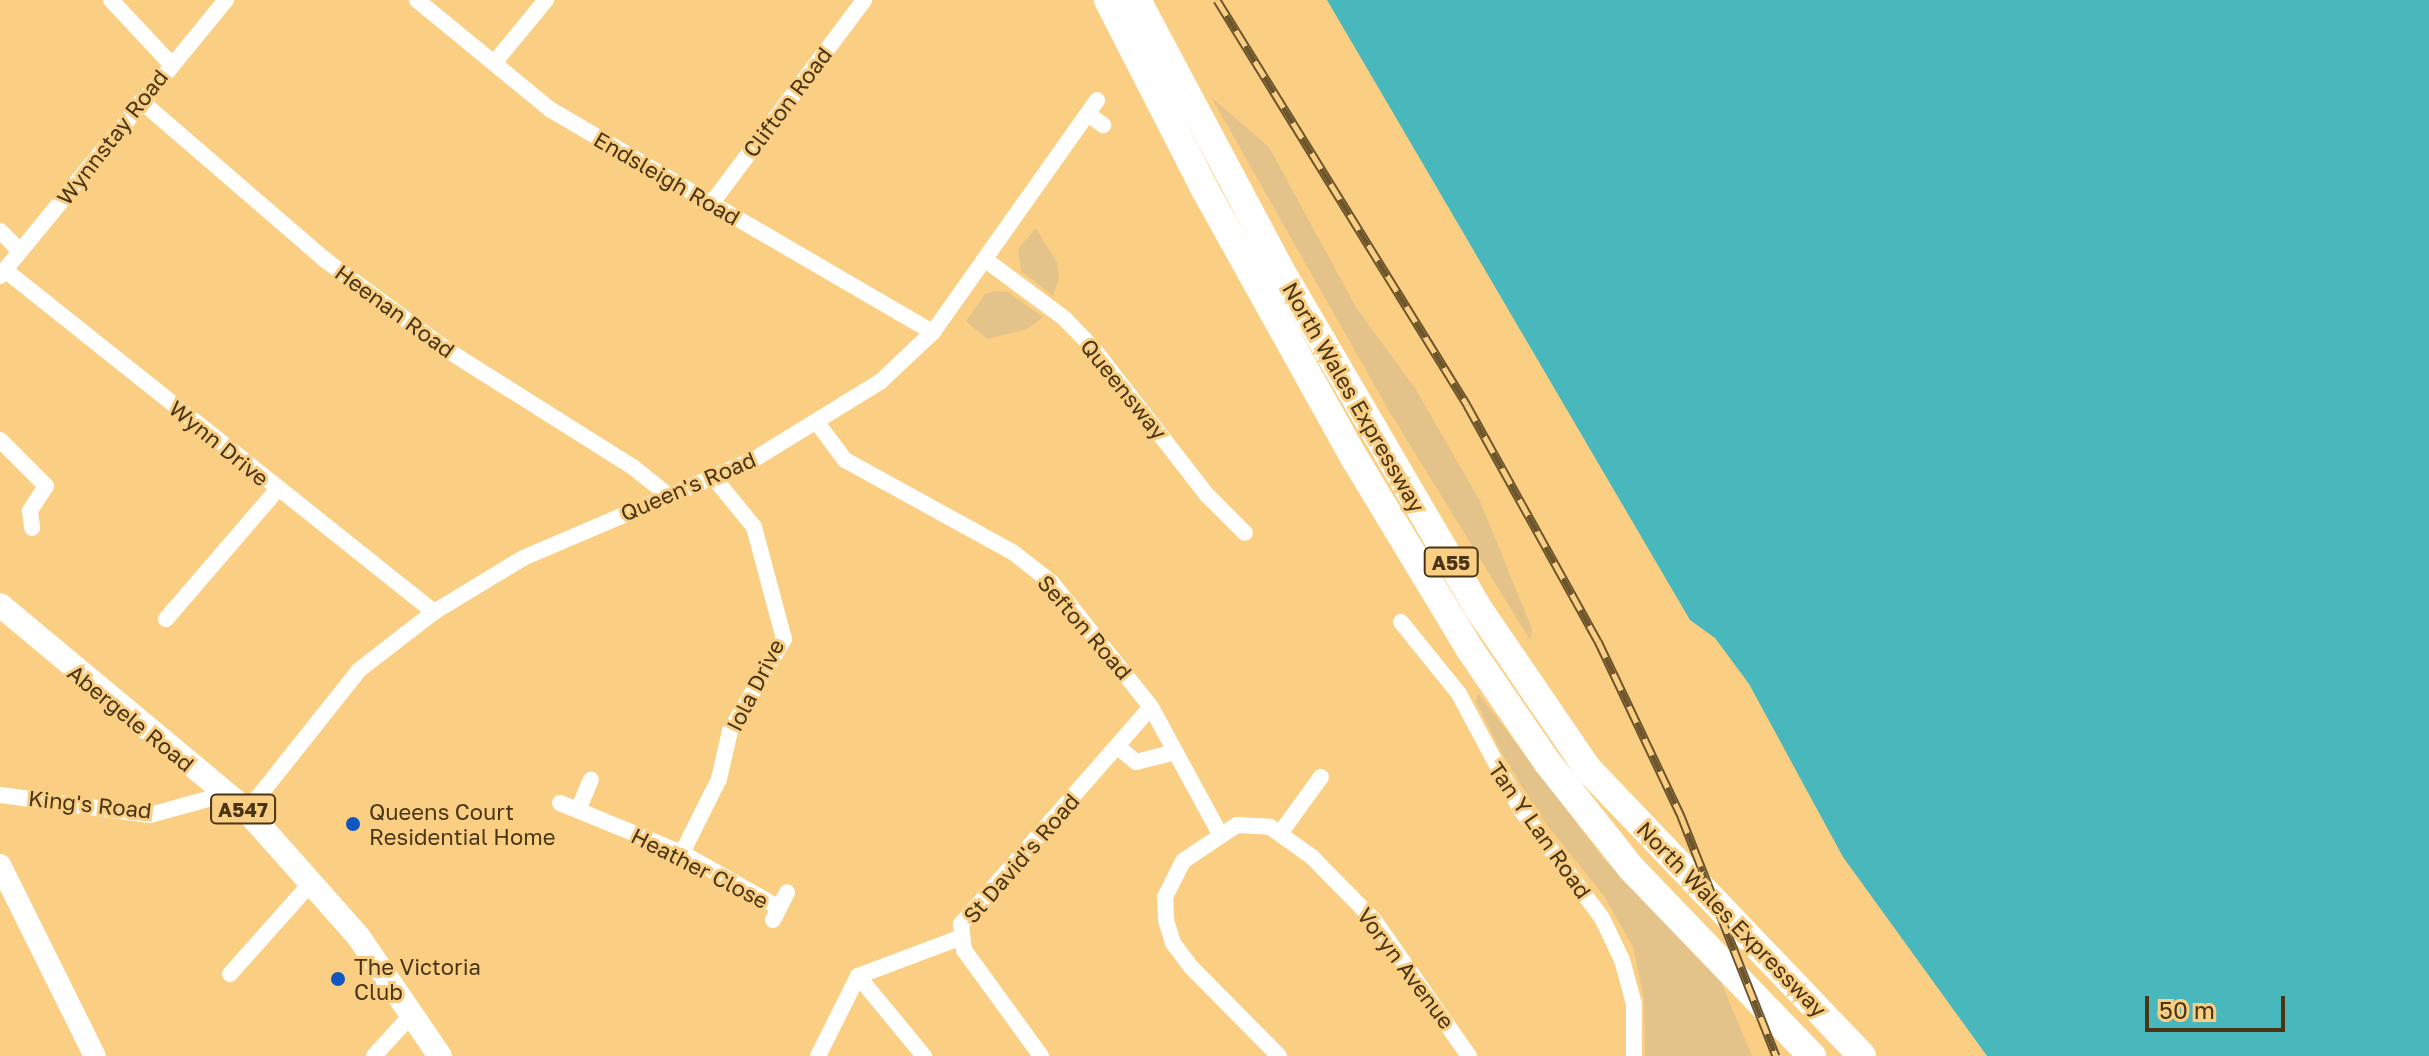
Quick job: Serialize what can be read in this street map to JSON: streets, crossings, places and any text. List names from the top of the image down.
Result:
{
  "streets": {
    "highway": ["North Wales Expressway", "A55"],
    "main road": ["Abergele Road", "A547"],
    "street": [
      "Clifton Road",
      "Wynnstay Road",
      "Endsleigh Road",
      "Heenan Road",
      "Queensway",
      "Wynn Drive",
      "Queen's Road",
      "Sefton Road",
      "Iola Drive",
      "King's Road",
      "Tan Y Lan Road",
      "St David's Road",
      "Heather Close",
      "Voryn Avenue"
    ]
  },
  "crossings": [
    ["Clifton Road", "Endsleigh Road"],
    ["Wynnstay Road", "Heenan Road"],
    ["Wynnstay Road", "Wynn Drive"],
    ["Endsleigh Road", "Queen's Road"],
    ["Heenan Road", "Queen's Road"],
    ["Queensway", "Queen's Road"],
    ["Wynn Drive", "Queen's Road"],
    ["Queen's Road", "Sefton Road"],
    ["Queen's Road", "Iola Drive"],
    ["Queen's Road", "Abergele Road"],
    ["Sefton Road", "St David's Road"],
    ["Iola Drive", "Heather Close"],
    ["Abergele Road", "King's Road"]
  ],
  "places": ["Queens Court Residential Home", "The Victoria Club"],
  "scale_bar": "50 m"
}
